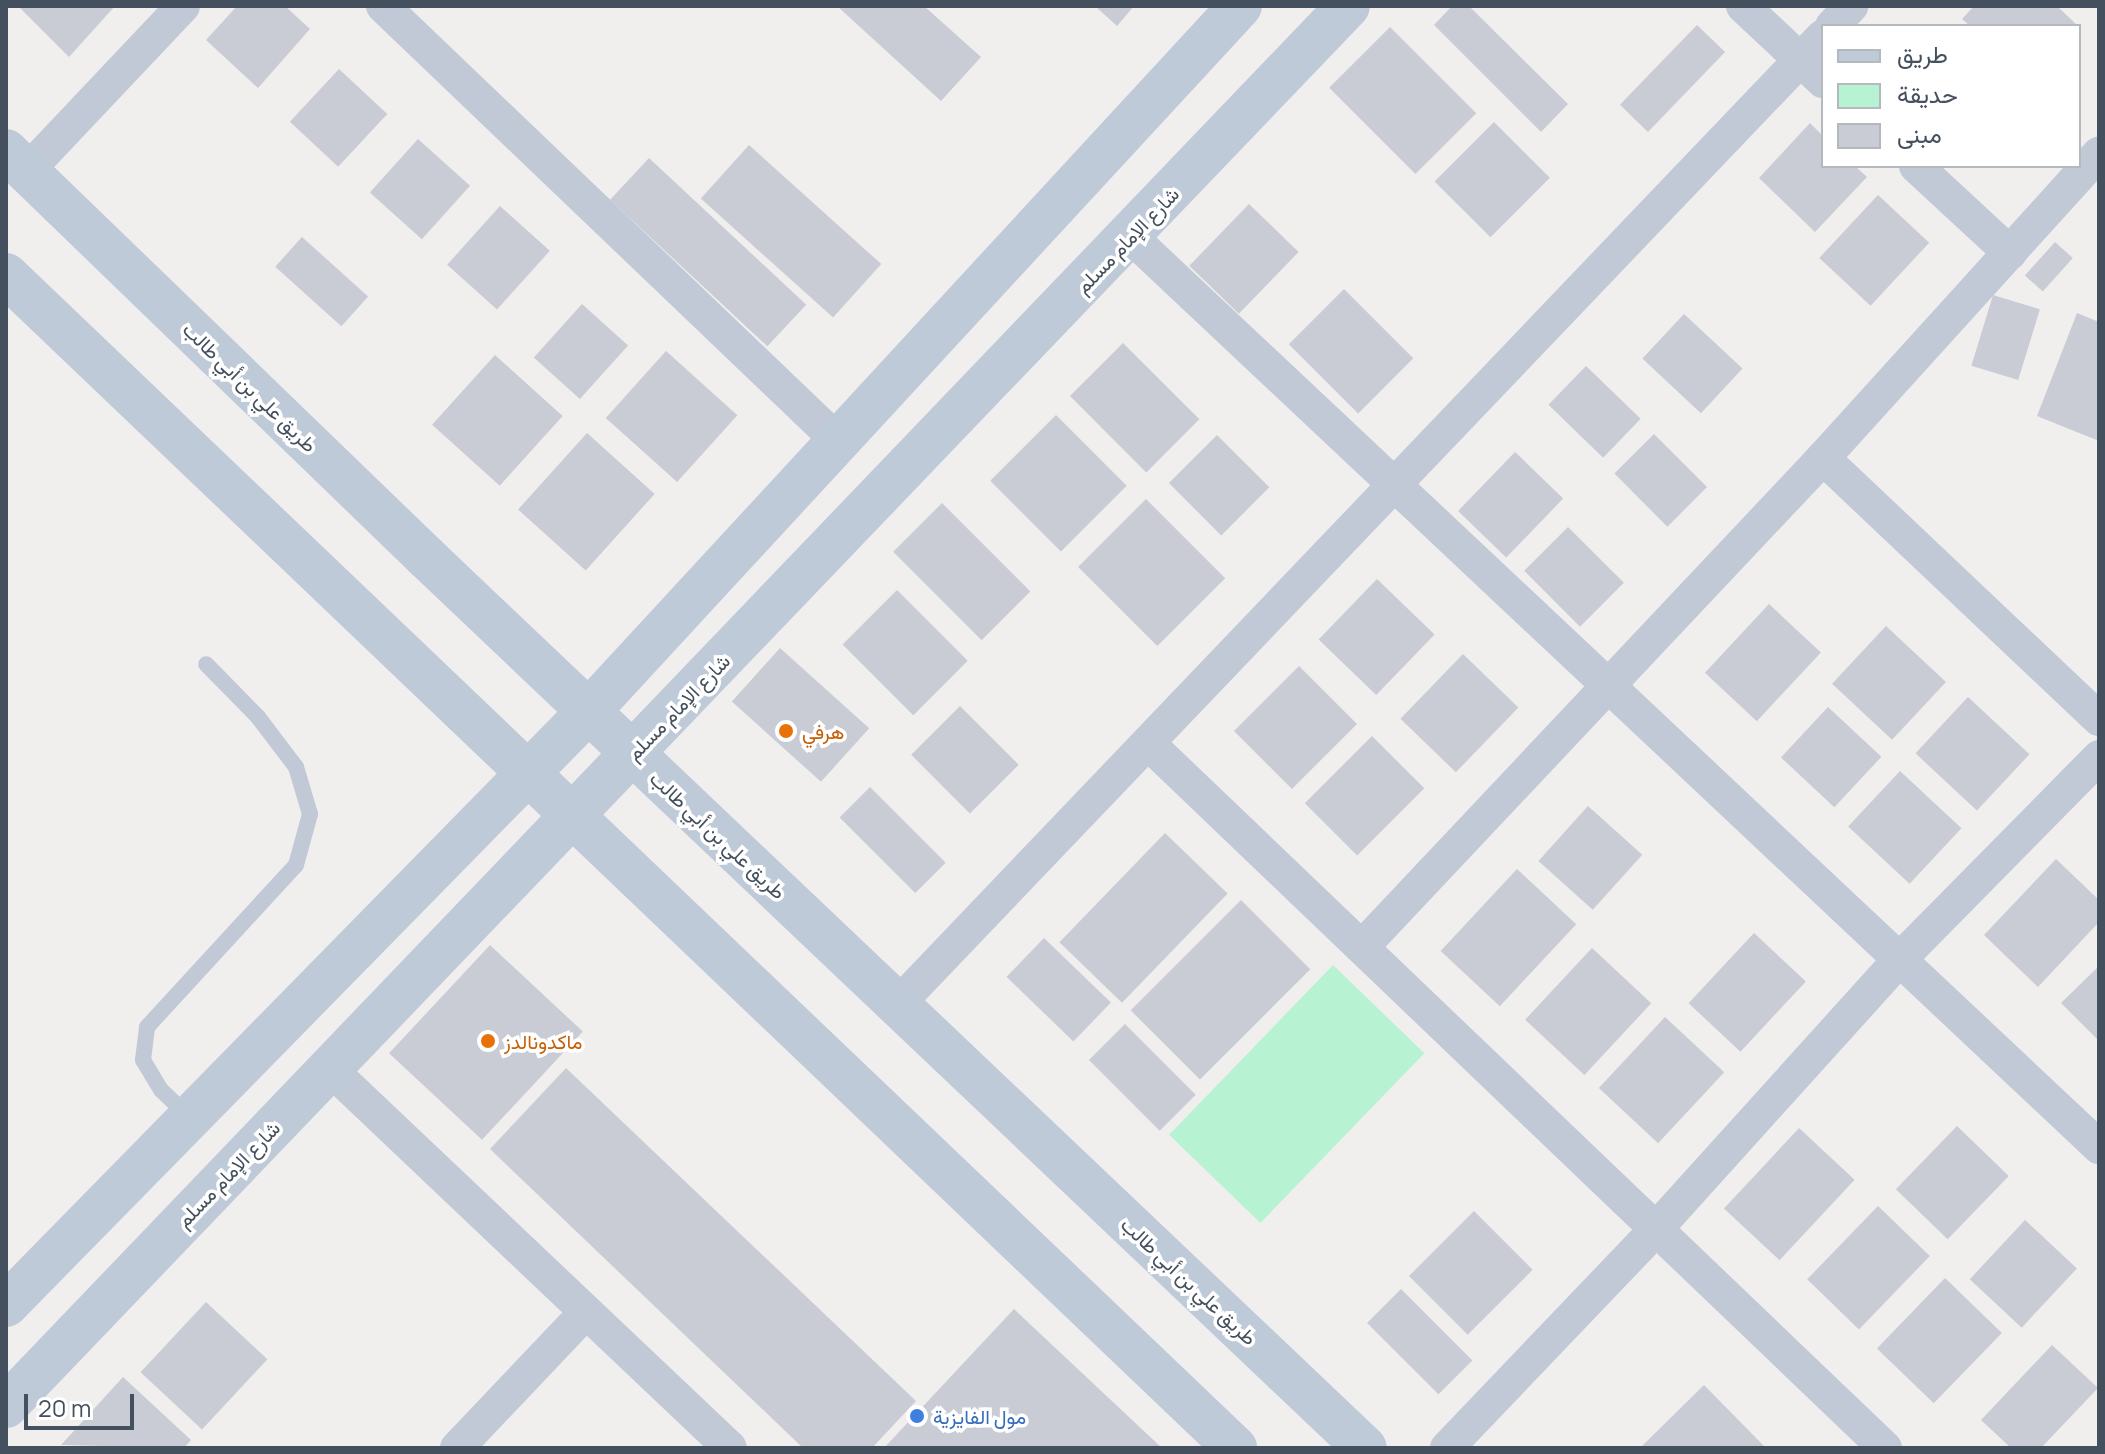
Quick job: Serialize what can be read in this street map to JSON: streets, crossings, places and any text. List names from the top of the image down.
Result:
{
  "streets": {
    "main road": ["شارع الإمام مسلم", "طريق علي بن أبي طالب"]
  },
  "crossings": [
    ["شارع الإمام مسلم", "طريق علي بن أبي طالب"]
  ],
  "places": ["هرفي", "ماكدونالدز", "مول الفايزية"],
  "legend": ["طريق", "حديقة", "مبنى"],
  "scale_bar": "20 m"
}
